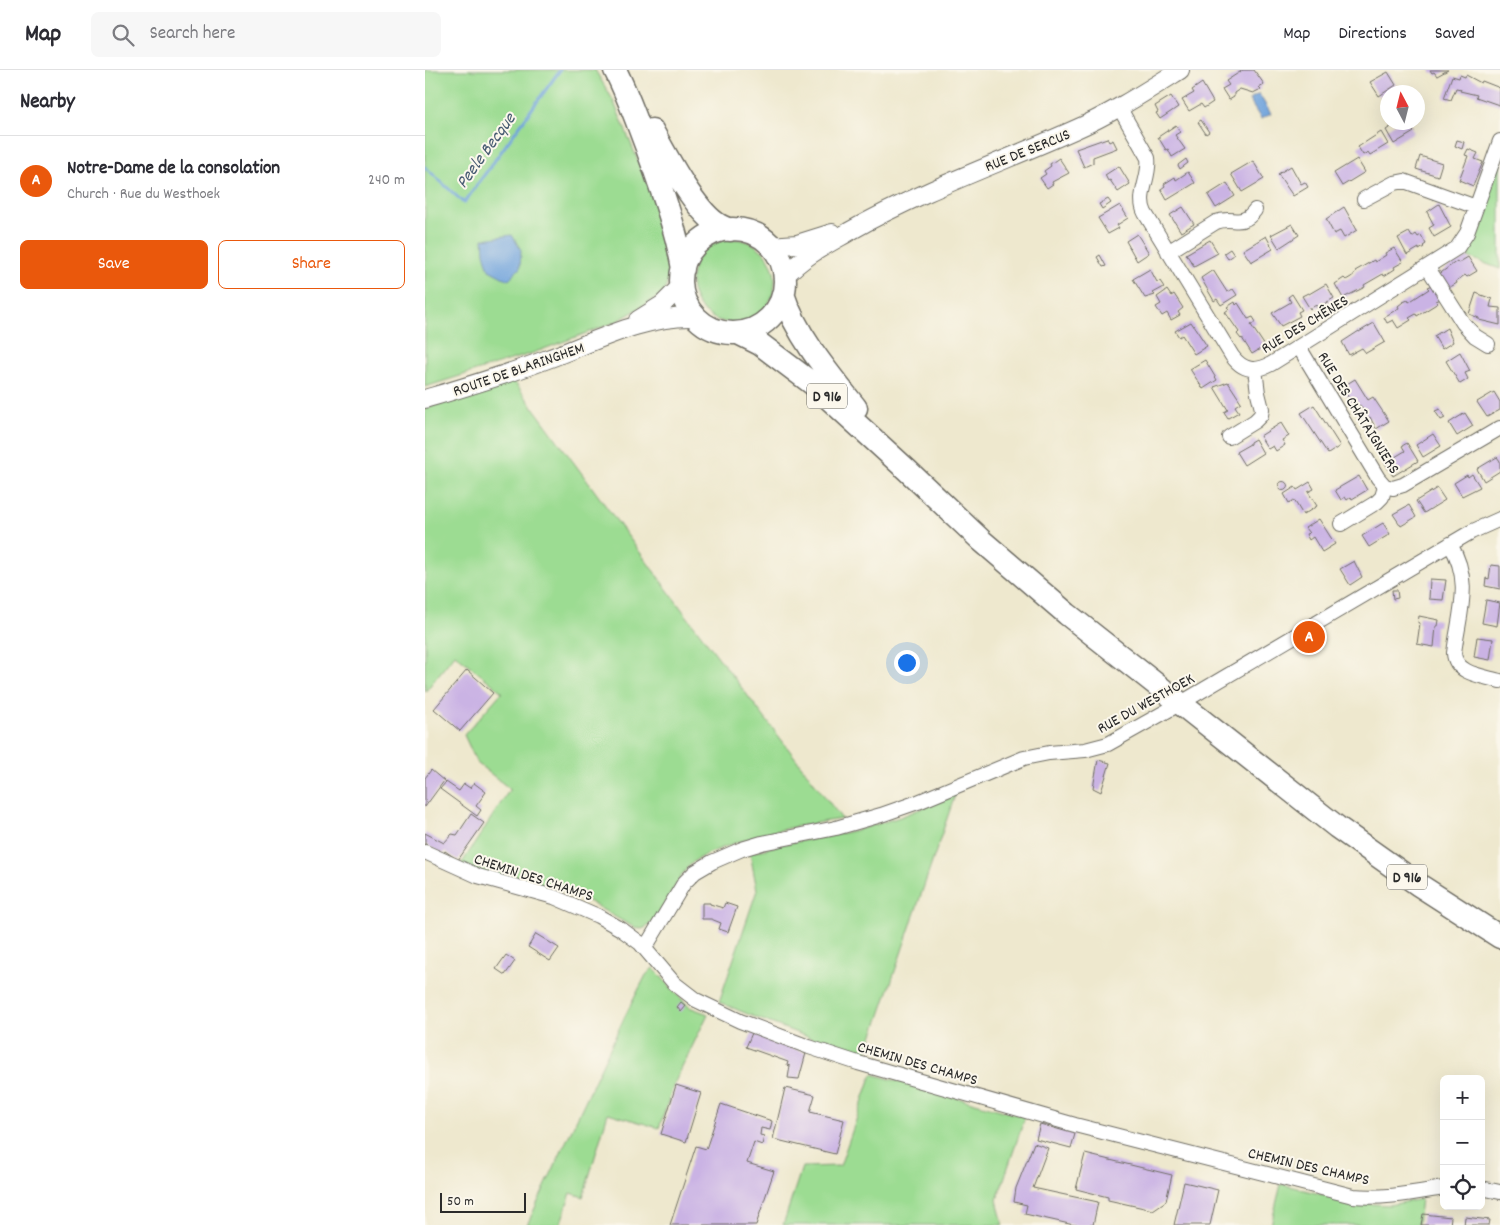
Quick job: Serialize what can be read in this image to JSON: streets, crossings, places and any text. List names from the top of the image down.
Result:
{
  "streets": {
    "main road": ["D 916"],
    "street": [
      "RUE DE SERCUS",
      "RUE DES CHÊNES",
      "ROUTE DE BLARINGHEM",
      "RUE DES CHÂTAIGNIERS",
      "RUE DU WESTHOEK",
      "CHEMIN DES CHAMPS"
    ]
  },
  "crossings": [
    ["RUE DE SERCUS", "RUE DES CHÊNES"],
    ["RUE DE SERCUS", "ROUTE DE BLARINGHEM"],
    ["RUE DE SERCUS", "D 916"],
    ["RUE DES CHÊNES", "RUE DES CHÂTAIGNIERS"],
    ["ROUTE DE BLARINGHEM", "D 916"],
    ["D 916", "RUE DU WESTHOEK"],
    ["RUE DU WESTHOEK", "CHEMIN DES CHAMPS"]
  ],
  "water": ["Peele Becque"],
  "scale_bar": "50 m",
  "north": "top",
  "page": {
    "header": "Map",
    "search": "Search here",
    "nav": ["Map", "Directions", "Saved"],
    "heading": "Nearby",
    "list": [
      {
        "mark": "A",
        "name": "Notre-Dame de la consolation",
        "note": "Church · Rue du Westhoek",
        "value": "240 m"
      }
    ],
    "buttons": ["Save", "Share"],
    "pins": "A",
    "map_buttons": ["+", "−"],
    "scale": "50 m"
  }
}
